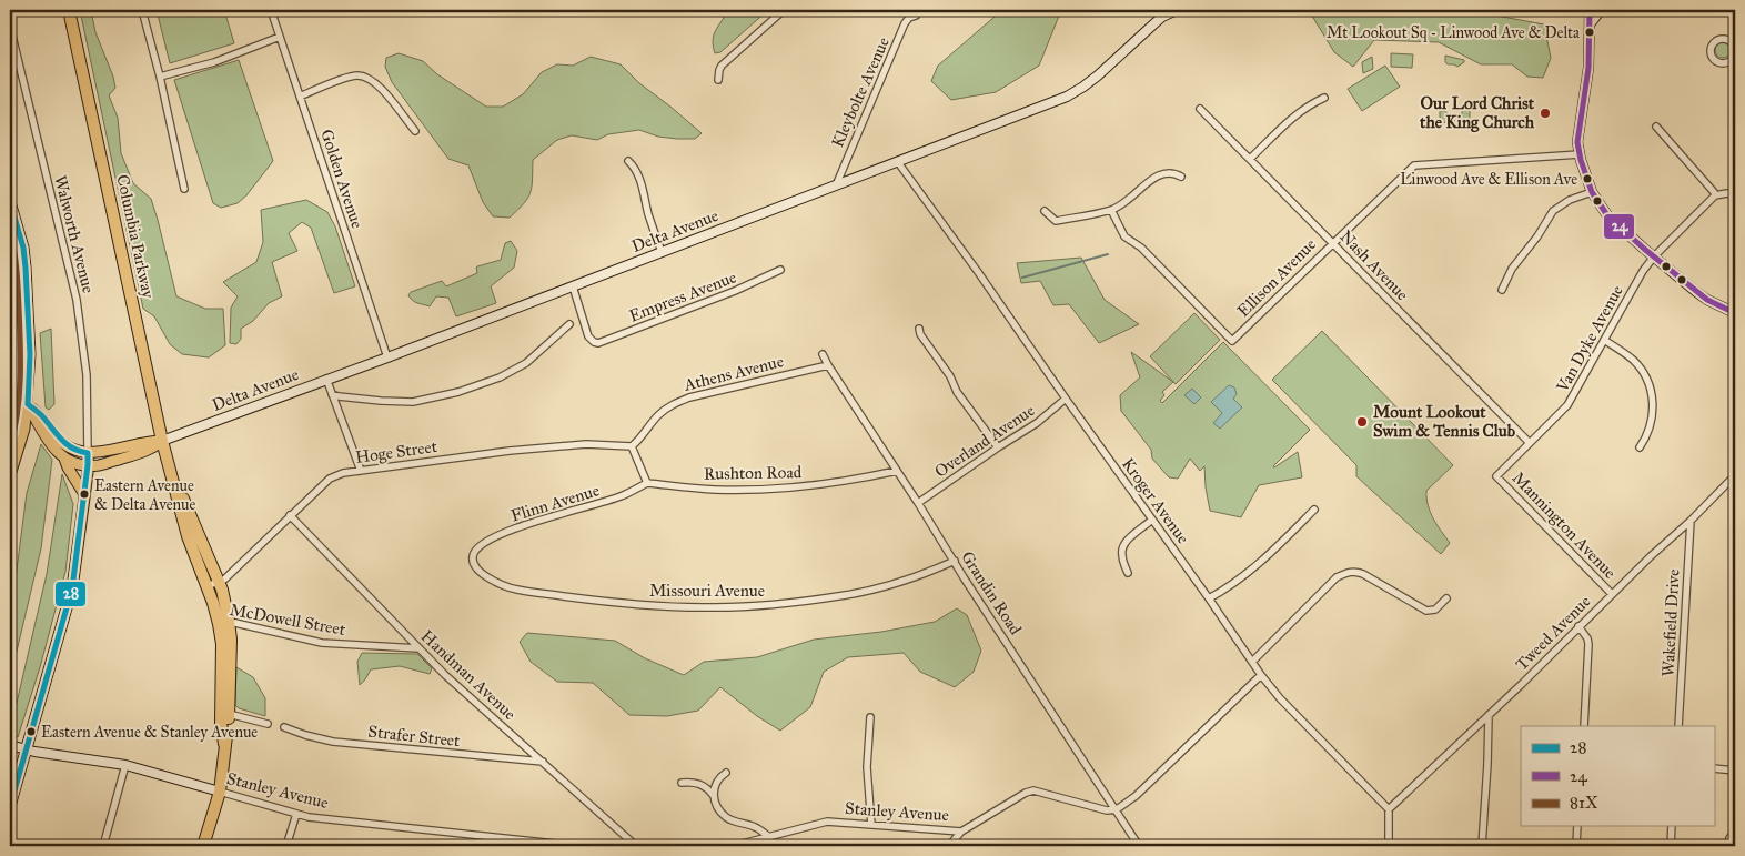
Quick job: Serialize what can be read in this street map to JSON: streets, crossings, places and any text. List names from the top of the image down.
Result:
{
  "streets": {
    "highway": ["Columbia Parkway"],
    "main road": ["Delta Avenue", "Stanley Avenue"],
    "street": [
      "Kleybolte Avenue",
      "Golden Avenue",
      "Walworth Avenue",
      "Nash Avenue",
      "Ellison Avenue",
      "Empress Avenue",
      "Van Dyke Avenue",
      "Athens Avenue",
      "Overland Avenue",
      "Hoge Street",
      "Rushton Road",
      "Kroger Avenue",
      "Flinn Avenue",
      "Mannington Avenue",
      "Missouri Avenue",
      "Grandin Road",
      "McDowell Street",
      "Wakefield Drive",
      "Tweed Avenue",
      "Handman Avenue",
      "Strafer Street"
    ]
  },
  "crossings": [
    ["Kleybolte Avenue", "Delta Avenue"],
    ["Golden Avenue", "Delta Avenue"],
    ["Delta Avenue", "Walworth Avenue"],
    ["Delta Avenue", "Columbia Parkway"],
    ["Delta Avenue", "Empress Avenue"],
    ["Delta Avenue", "Kroger Avenue"],
    ["Columbia Parkway", "Hoge Street"],
    ["Columbia Parkway", "McDowell Street"],
    ["Columbia Parkway", "Stanley Avenue"],
    ["Nash Avenue", "Ellison Avenue"],
    ["Nash Avenue", "Van Dyke Avenue"],
    ["Van Dyke Avenue", "Mannington Avenue"],
    ["Athens Avenue", "Hoge Street"],
    ["Athens Avenue", "Grandin Road"],
    ["Overland Avenue", "Kroger Avenue"],
    ["Overland Avenue", "Grandin Road"],
    ["Hoge Street", "Handman Avenue"],
    ["Rushton Road", "Flinn Avenue"],
    ["Rushton Road", "Grandin Road"],
    ["Kroger Avenue", "Tweed Avenue"],
    ["Flinn Avenue", "Missouri Avenue"],
    ["Mannington Avenue", "Tweed Avenue"],
    ["Missouri Avenue", "Grandin Road"],
    ["Grandin Road", "Stanley Avenue"],
    ["McDowell Street", "Handman Avenue"],
    ["Wakefield Drive", "Tweed Avenue"],
    ["Handman Avenue", "Strafer Street"]
  ],
  "places": [
    "Mt Lookout Sq - Linwood Ave & Delta",
    "Our Lord Christ the King Church",
    "Linwood Ave & Ellison Ave",
    "Mount Lookout Swim & Tennis Club",
    "Eastern Avenue & Delta Avenue",
    "Eastern Avenue & Stanley Avenue"
  ],
  "lines": ["transit line 24", "transit line 28", "transit line 81X"],
  "legend": ["28", "24", "81X"]
}
